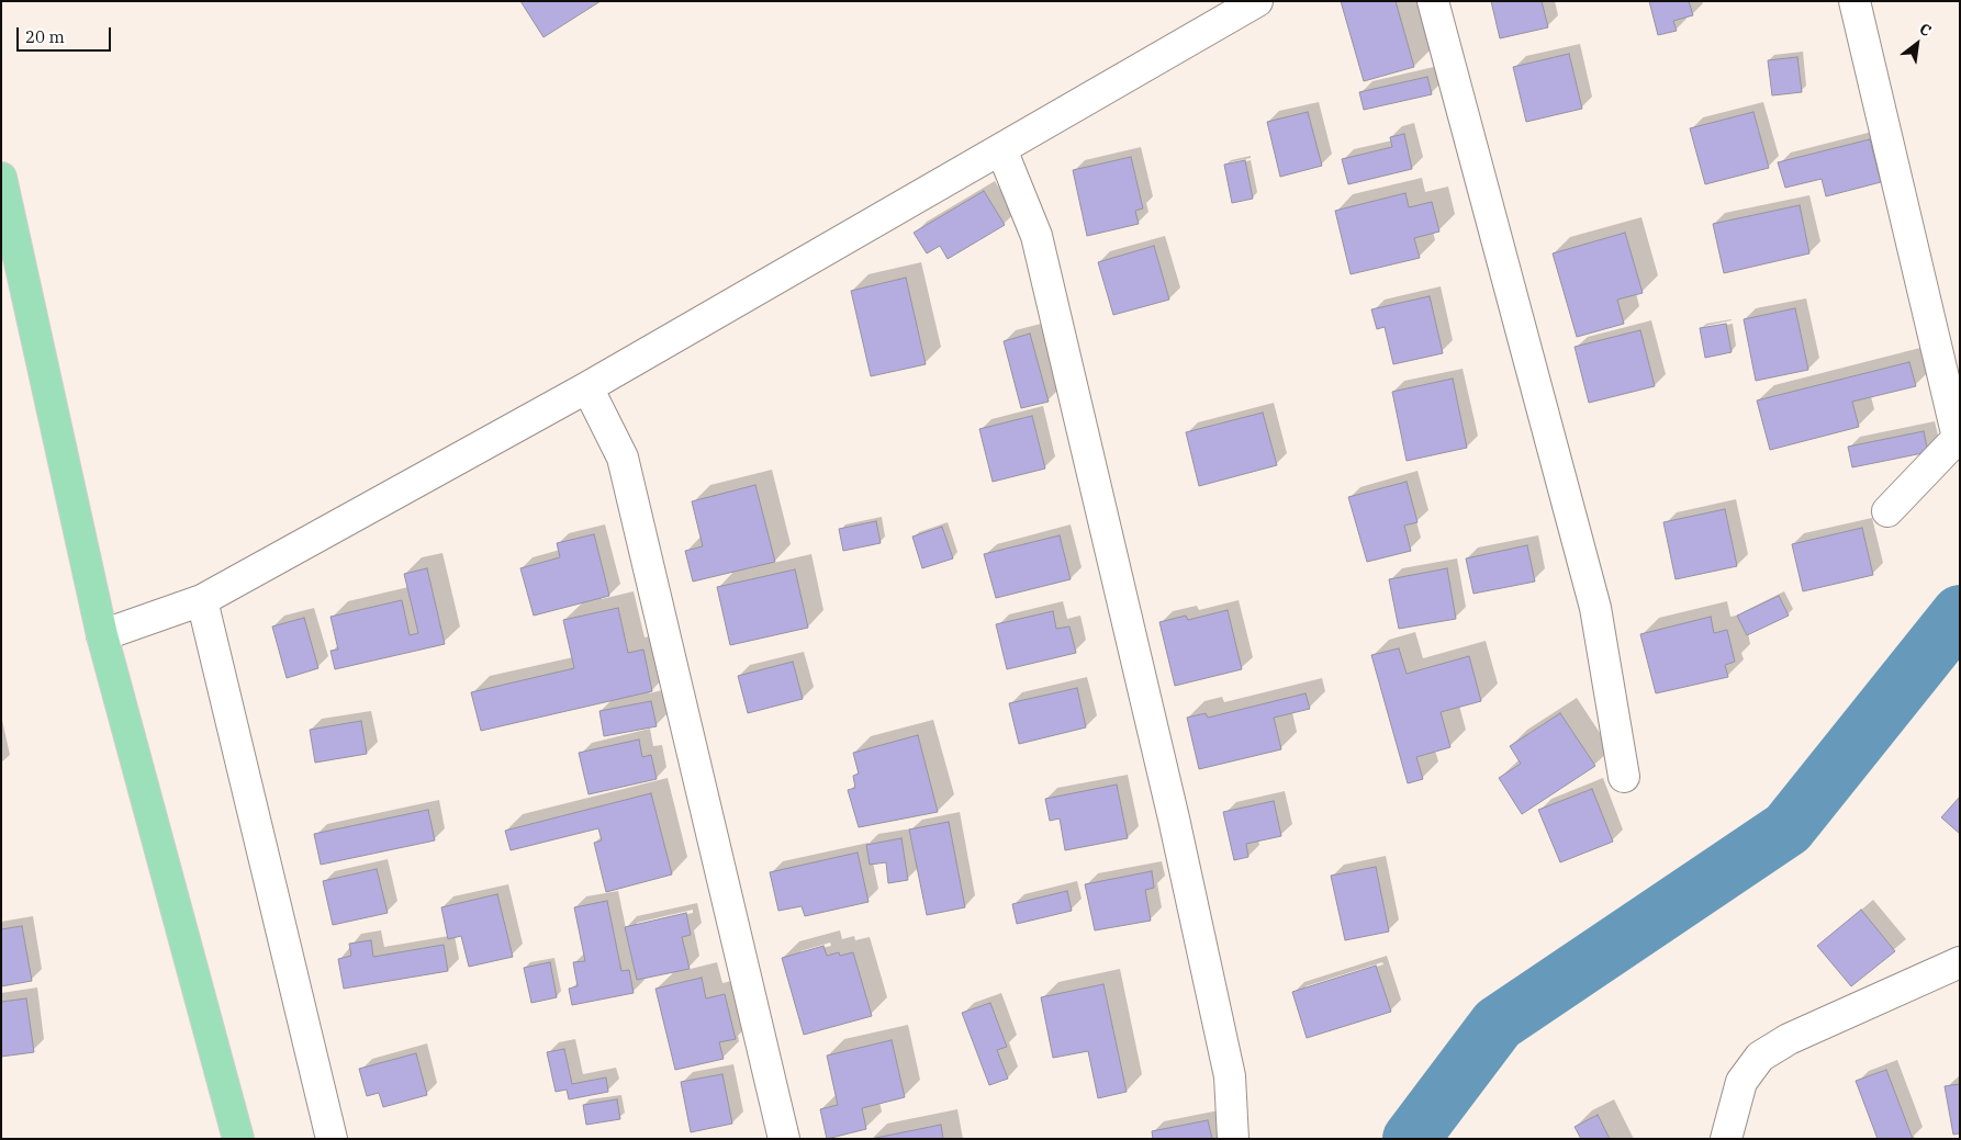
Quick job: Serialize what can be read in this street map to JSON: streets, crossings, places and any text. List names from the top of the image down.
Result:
{
  "scale_bar": "20 m",
  "north": "top right"
}
